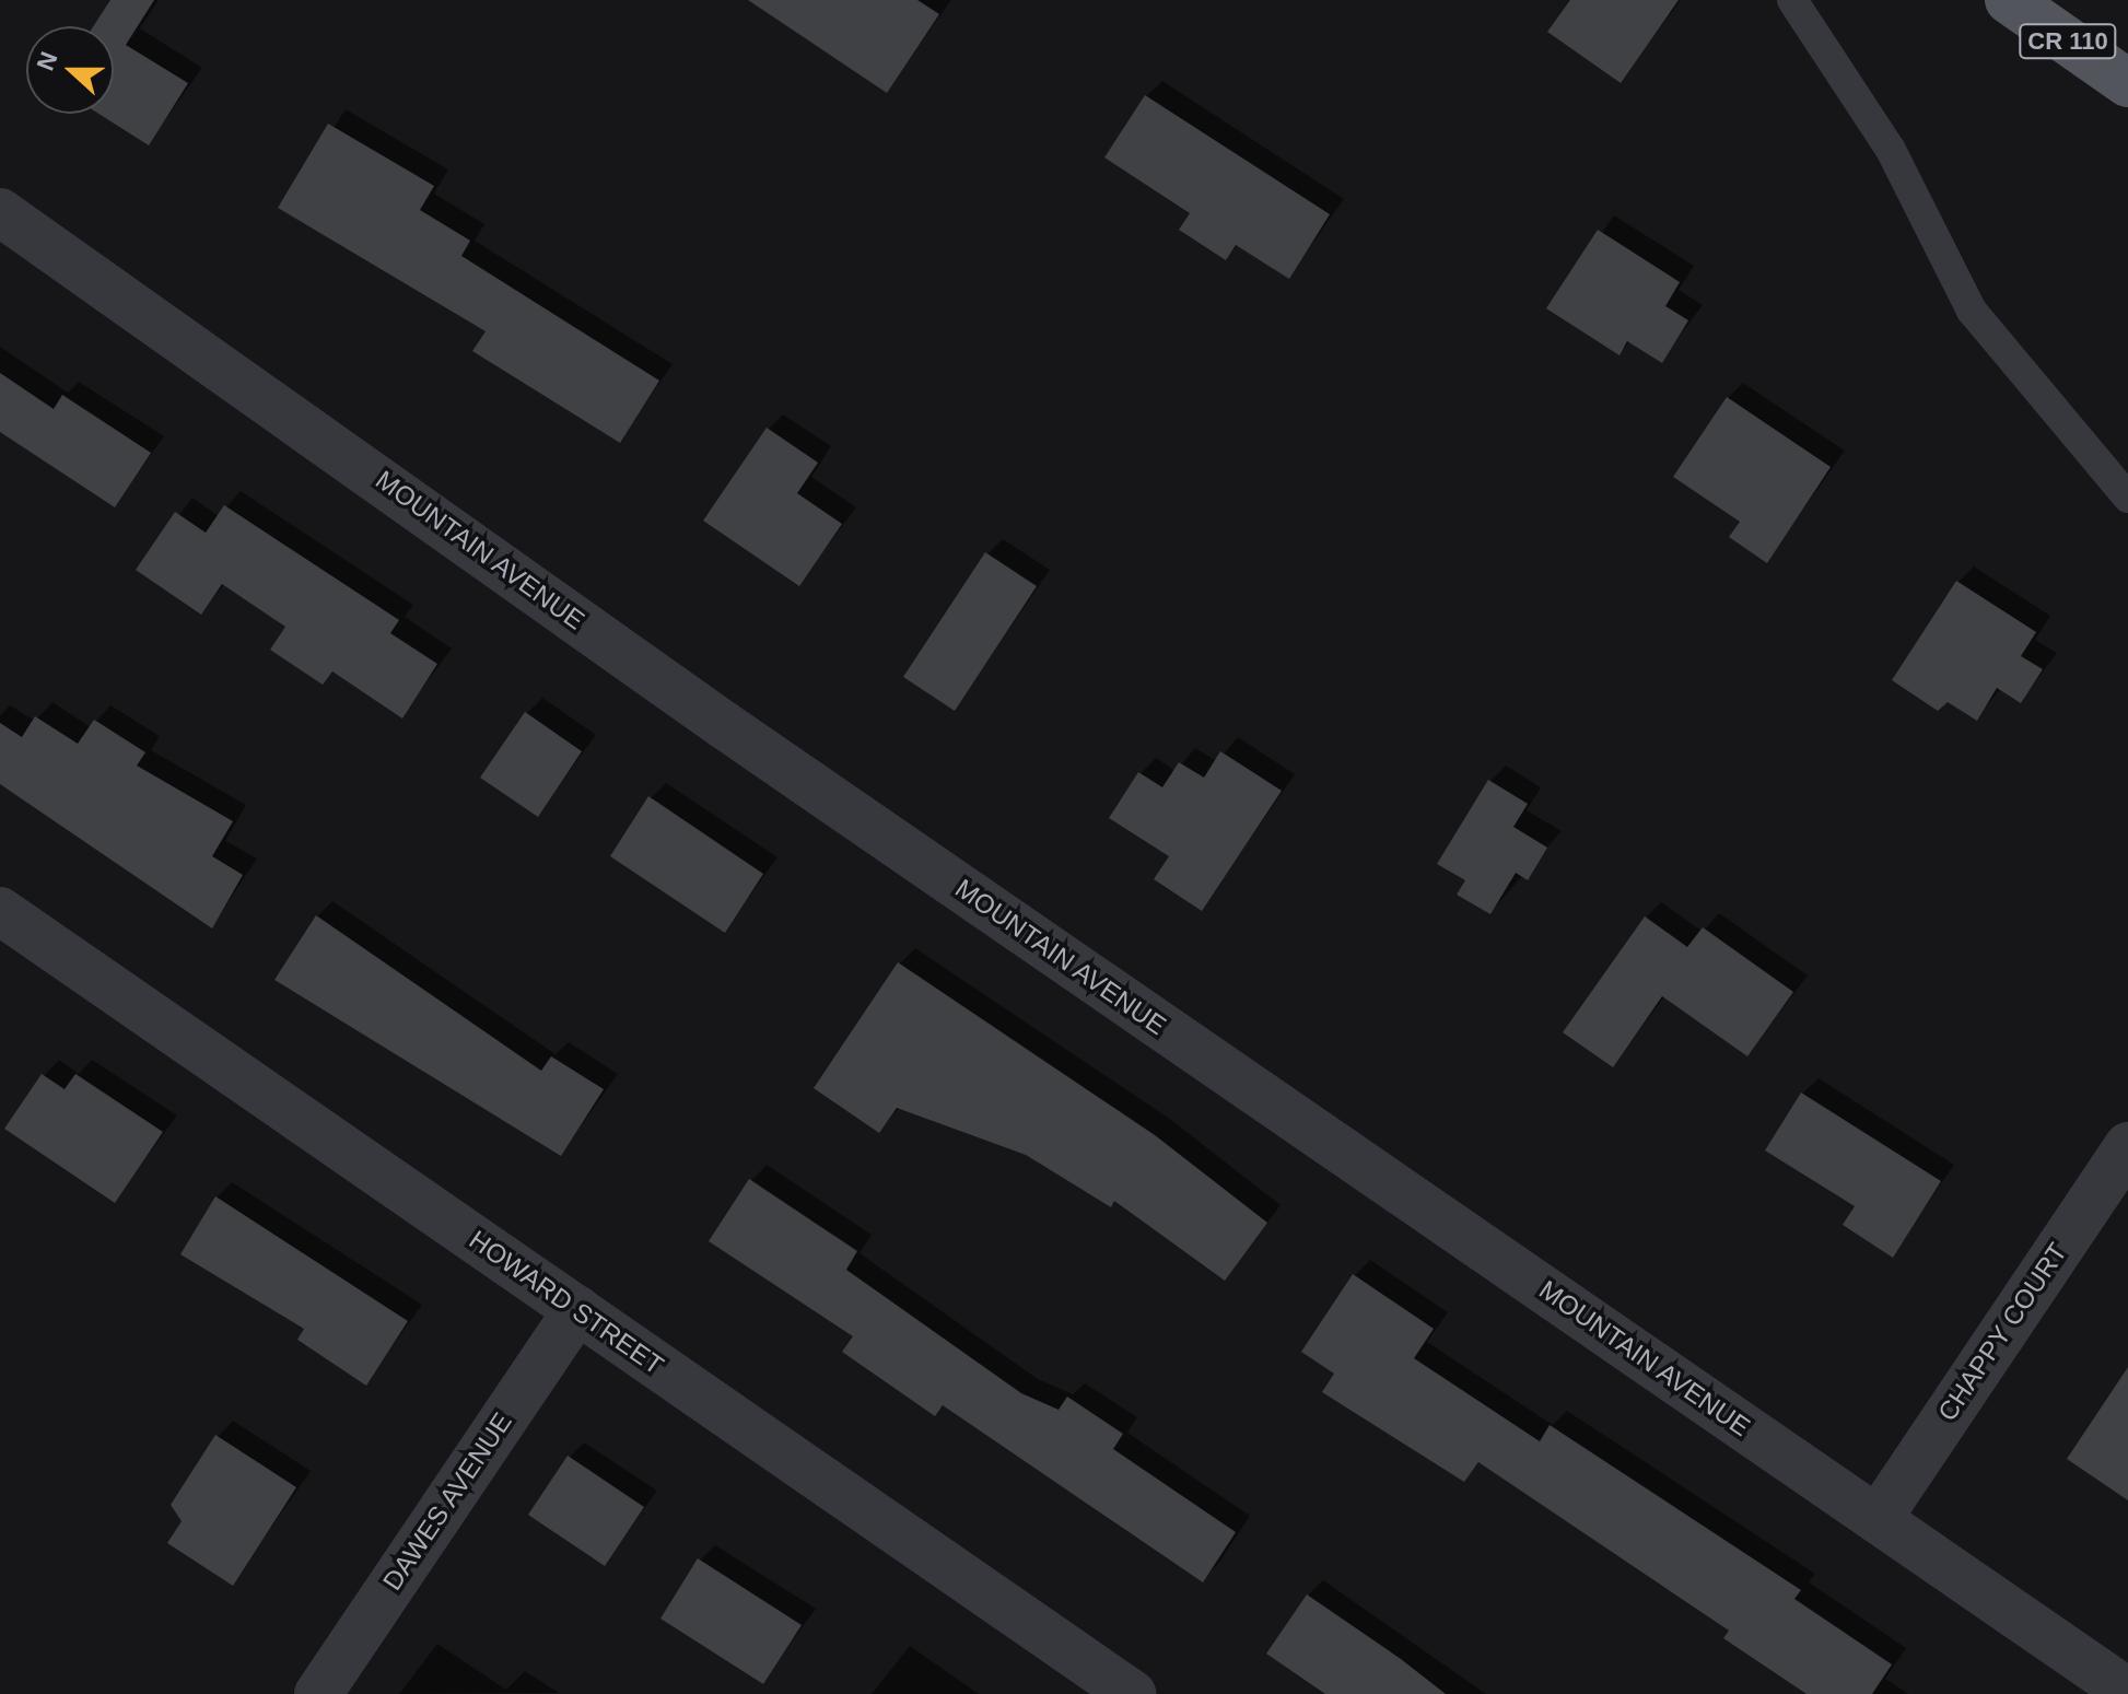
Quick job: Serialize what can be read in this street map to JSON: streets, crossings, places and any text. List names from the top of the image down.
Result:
{
  "streets": {
    "main road": ["CR 110"],
    "street": [
      "MOUNTAIN AVENUE",
      "HOWARD STREET",
      "CHAPPY COURT",
      "DAWES AVENUE"
    ]
  },
  "crossings": [
    ["MOUNTAIN AVENUE", "CHAPPY COURT"],
    ["HOWARD STREET", "DAWES AVENUE"]
  ],
  "north": "left"
}
